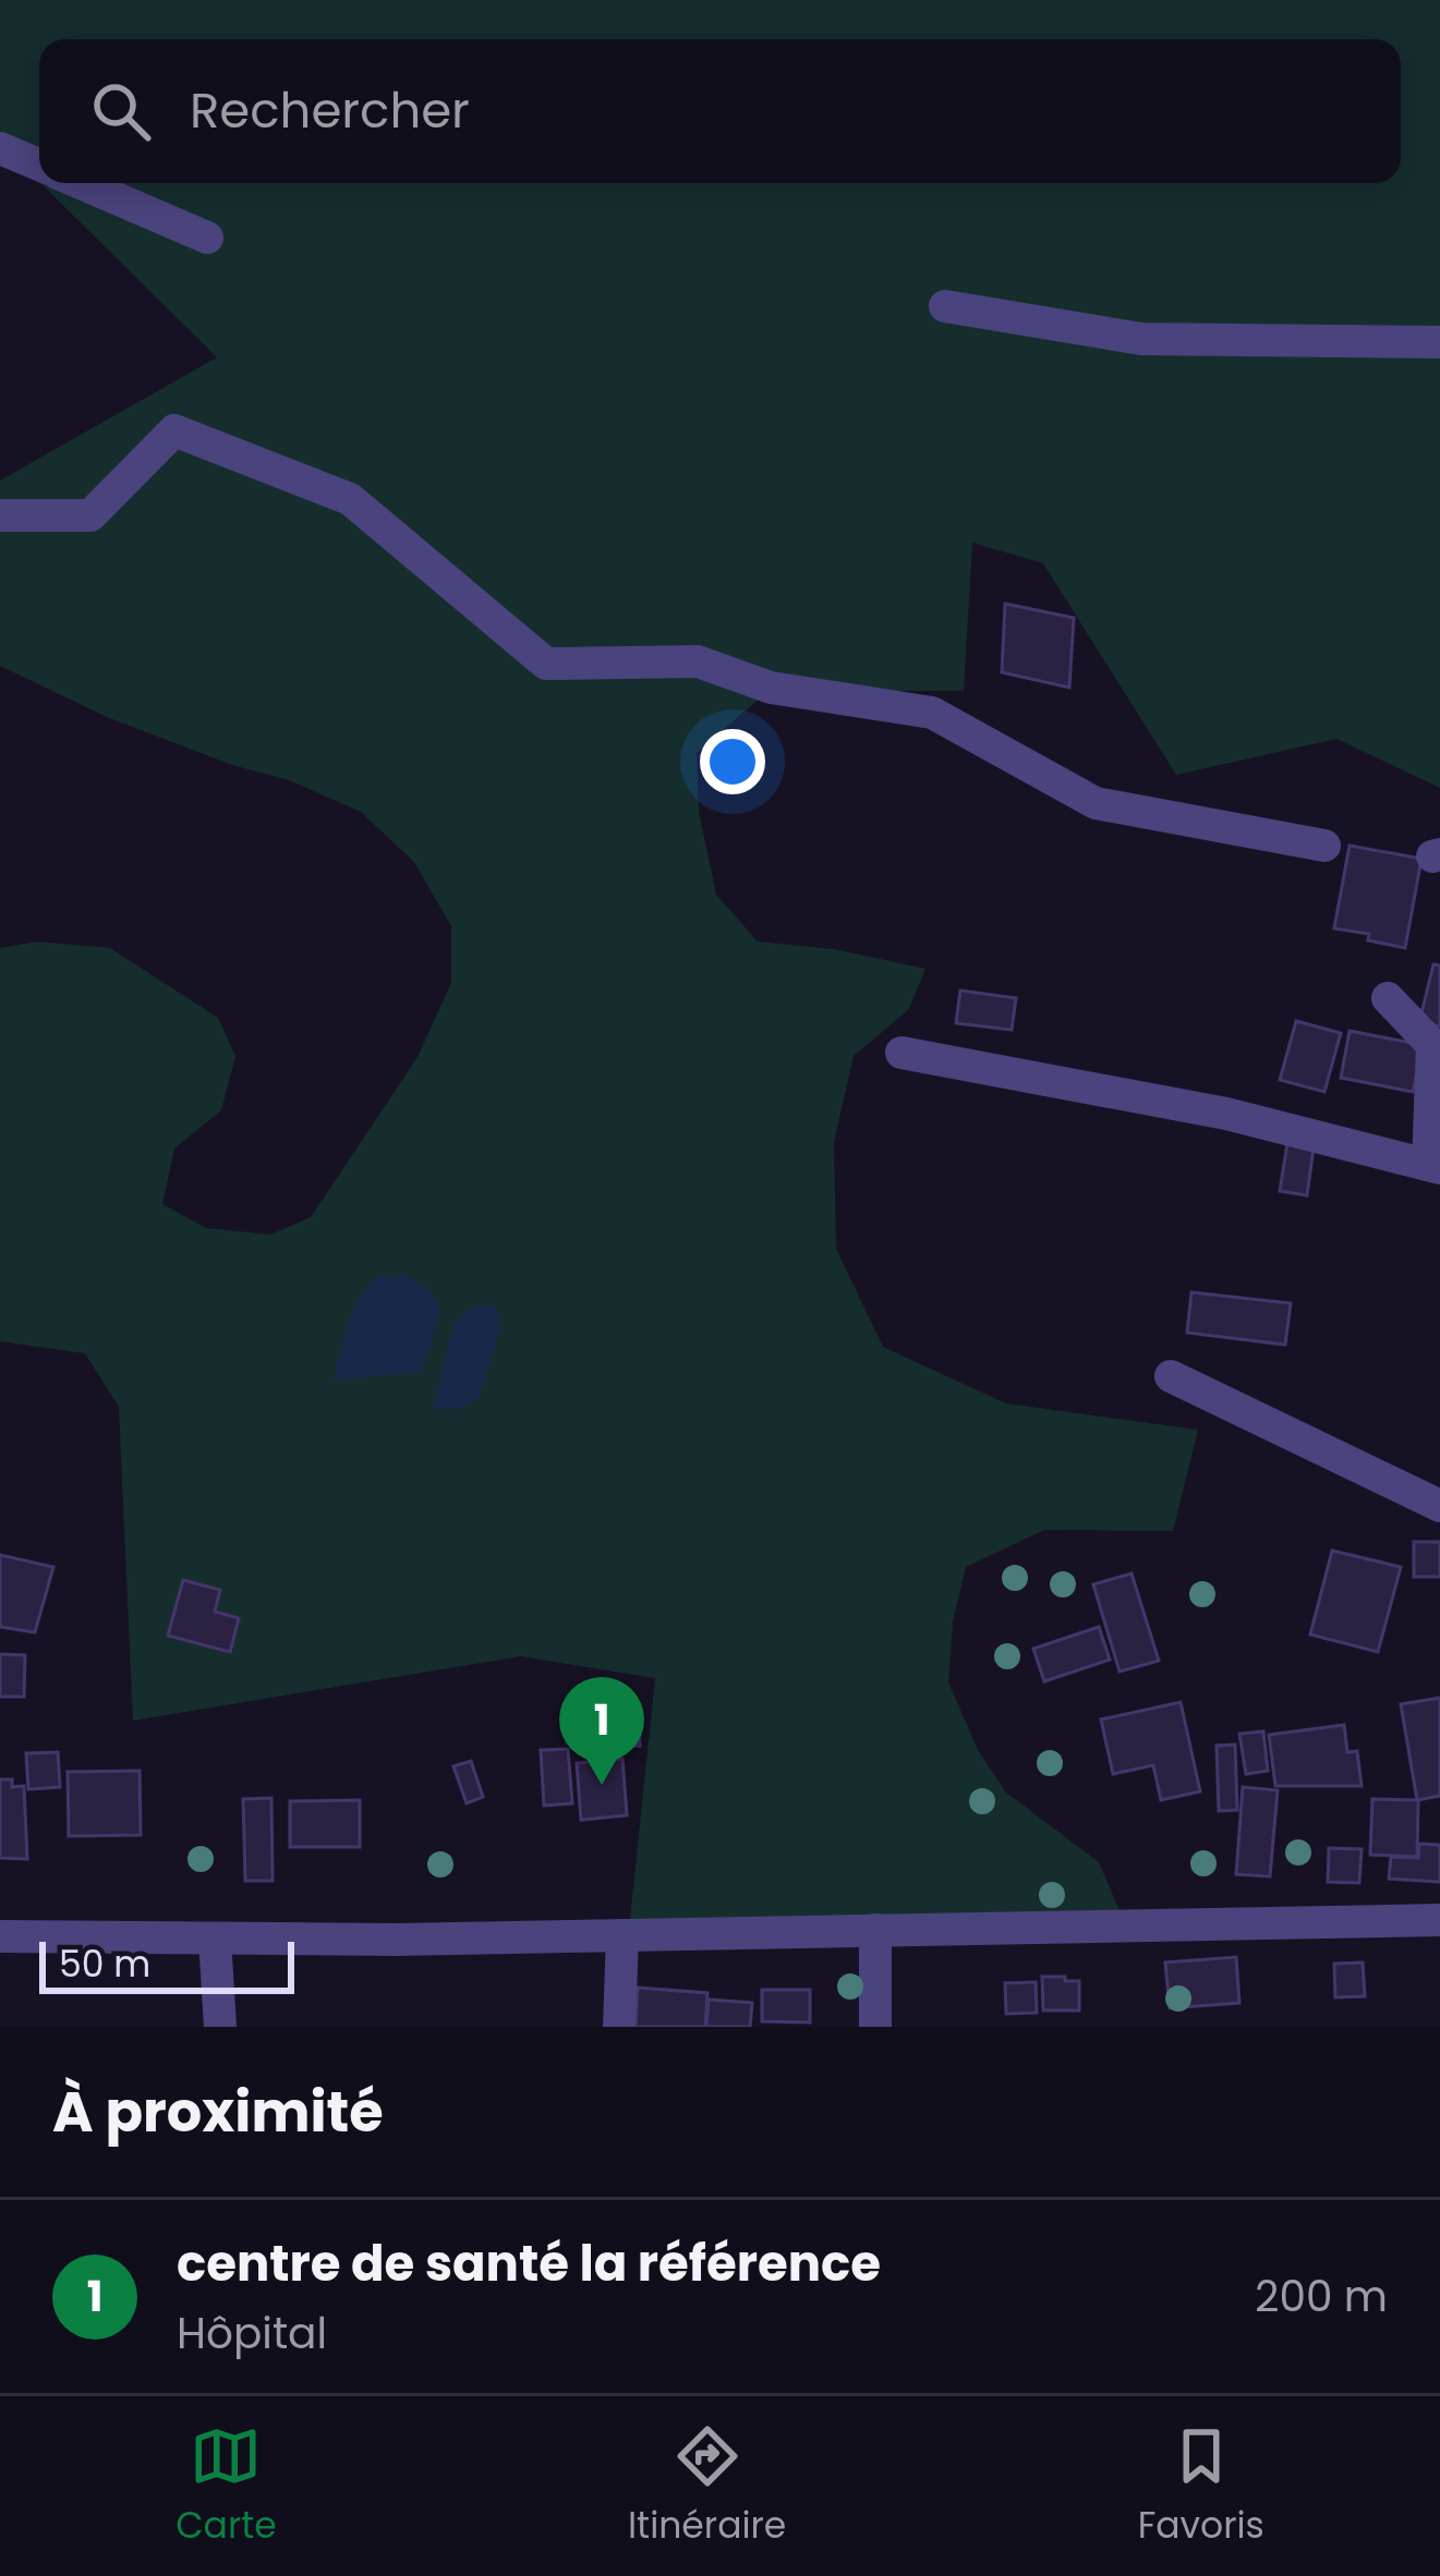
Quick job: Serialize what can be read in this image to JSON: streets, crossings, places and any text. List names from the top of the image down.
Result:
{
  "scale_bar": "50 m",
  "page": {
    "search": "Rechercher",
    "pins": "1",
    "scale": "50 m",
    "heading": "À proximité",
    "list": [
      {
        "mark": "1",
        "name": "centre de santé la référence",
        "note": "Hôpital",
        "value": "200 m"
      }
    ],
    "nav": ["Carte", "Itinéraire", "Favoris"]
  }
}
